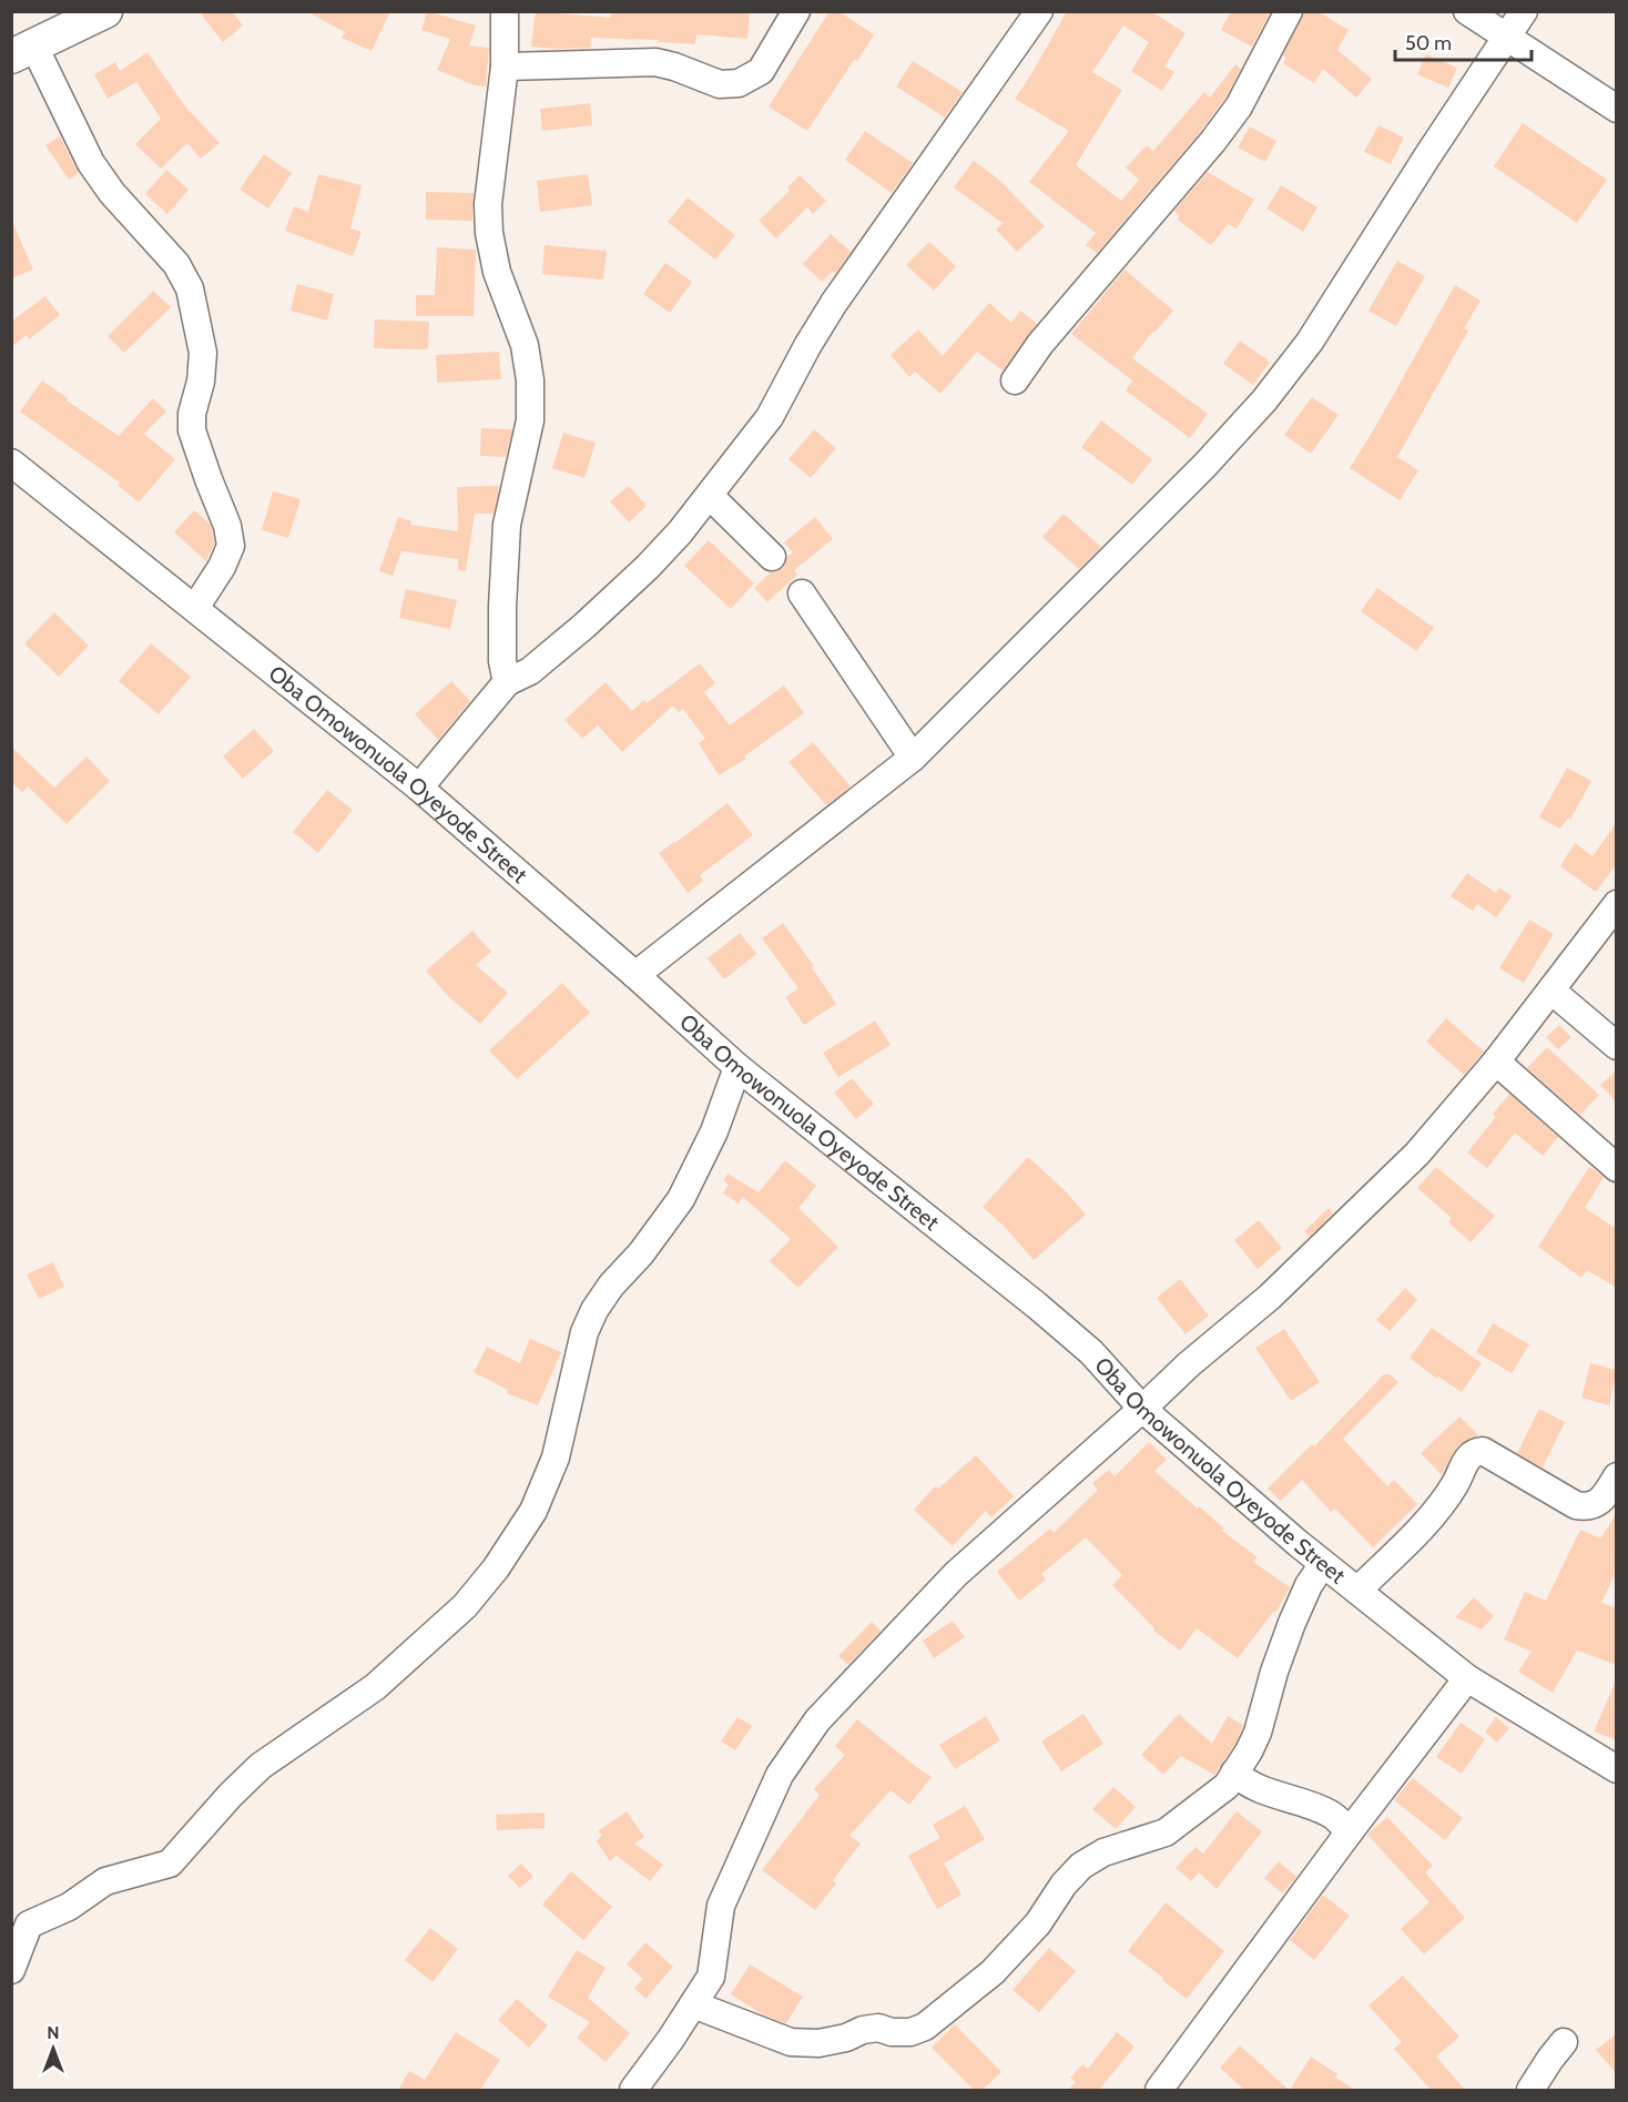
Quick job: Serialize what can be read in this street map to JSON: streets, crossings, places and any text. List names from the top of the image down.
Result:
{
  "streets": {
    "street": ["Oba Omowonuola Oyeyode Street"]
  },
  "scale_bar": "50 m",
  "north": "top"
}
